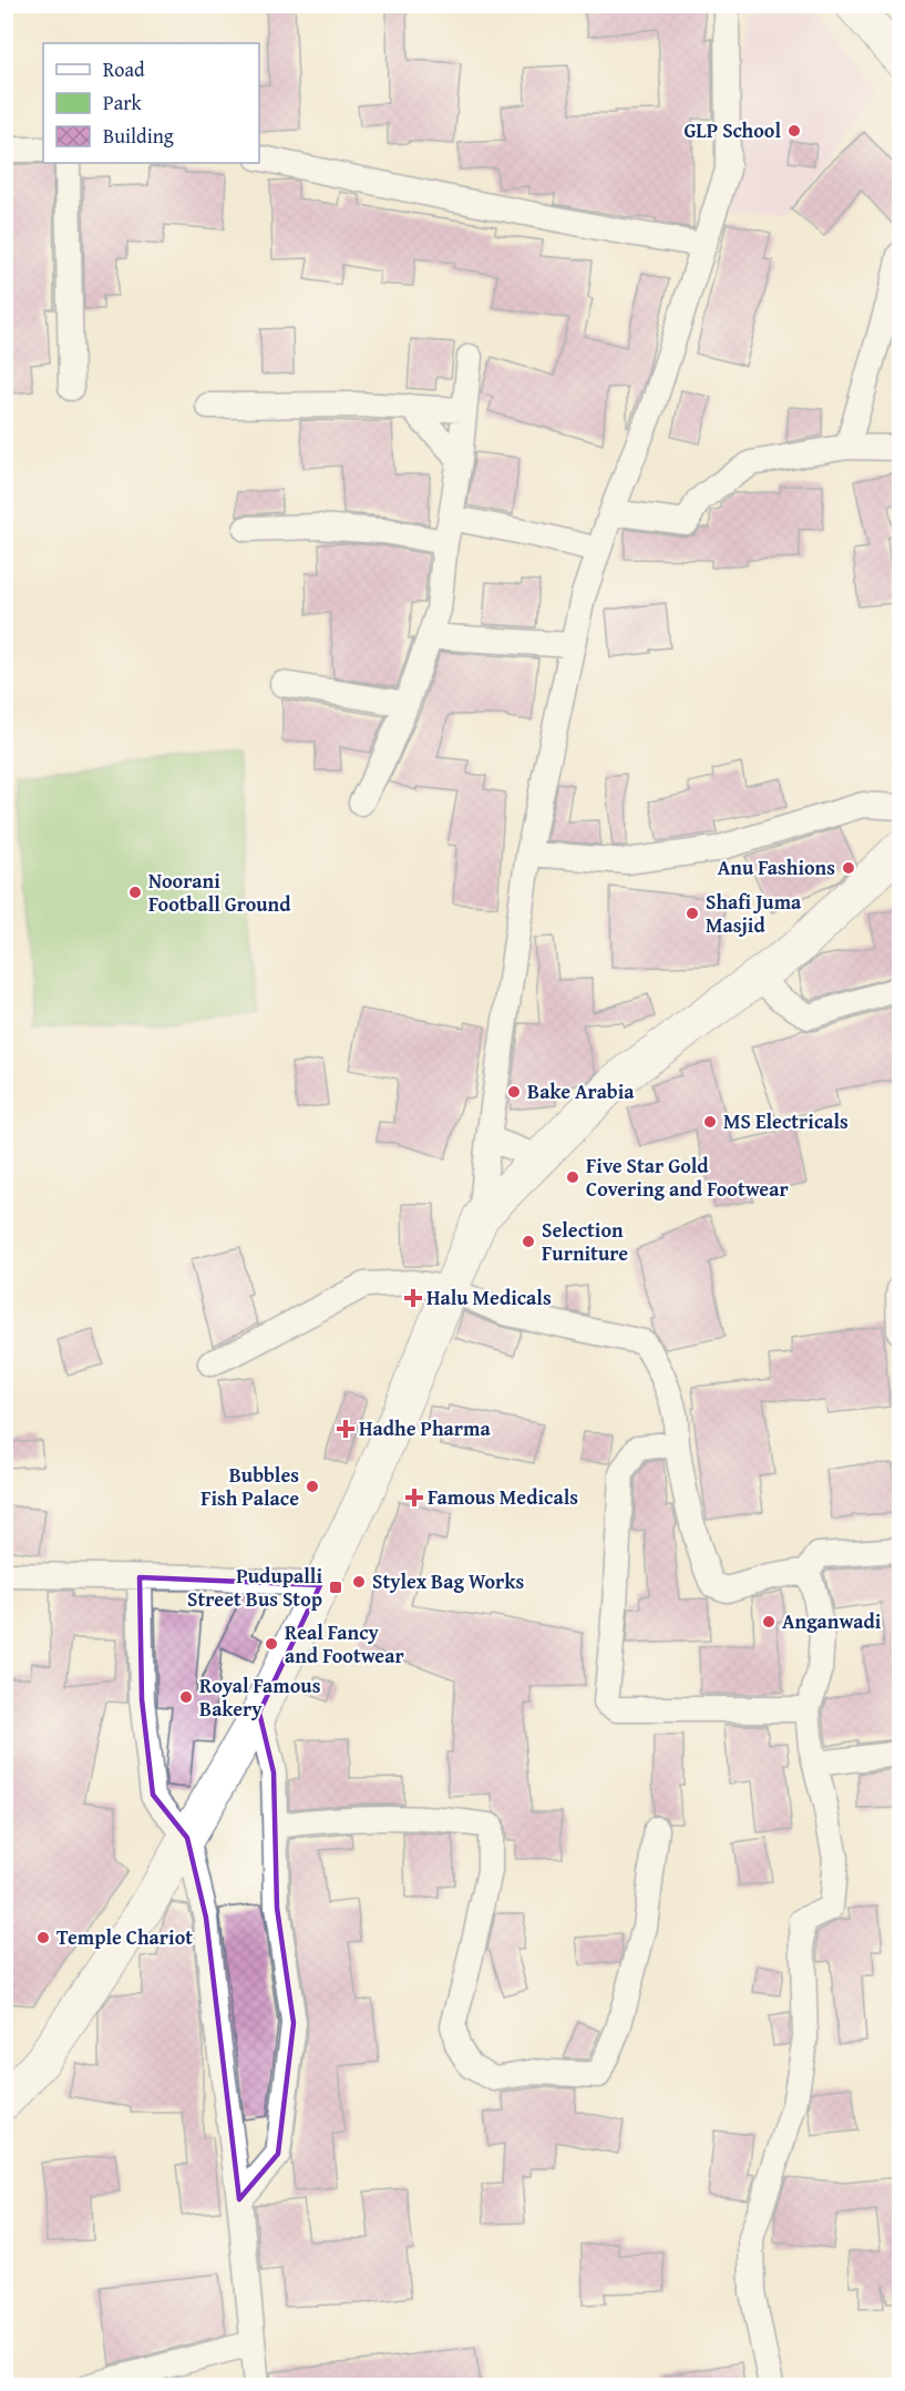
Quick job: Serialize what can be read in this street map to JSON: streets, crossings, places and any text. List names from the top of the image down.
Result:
{
  "places": {
    "other": [
      "GLP School",
      "Anu Fashions",
      "Noorani Football Ground",
      "Shafi Juma Masjid",
      "Bake Arabia",
      "MS Electricals",
      "Five Star Gold Covering and Footwear",
      "Selection Furniture",
      "Bubbles Fish Palace",
      "Stylex Bag Works",
      "Anganwadi",
      "Real Fancy and Footwear",
      "Royal Famous Bakery",
      "Temple Chariot"
    ],
    "health": ["Halu Medicals", "Hadhe Pharma", "Famous Medicals"],
    "transit": ["Pudupalli Street Bus Stop"]
  },
  "legend": ["Road", "Park", "Building"]
}
